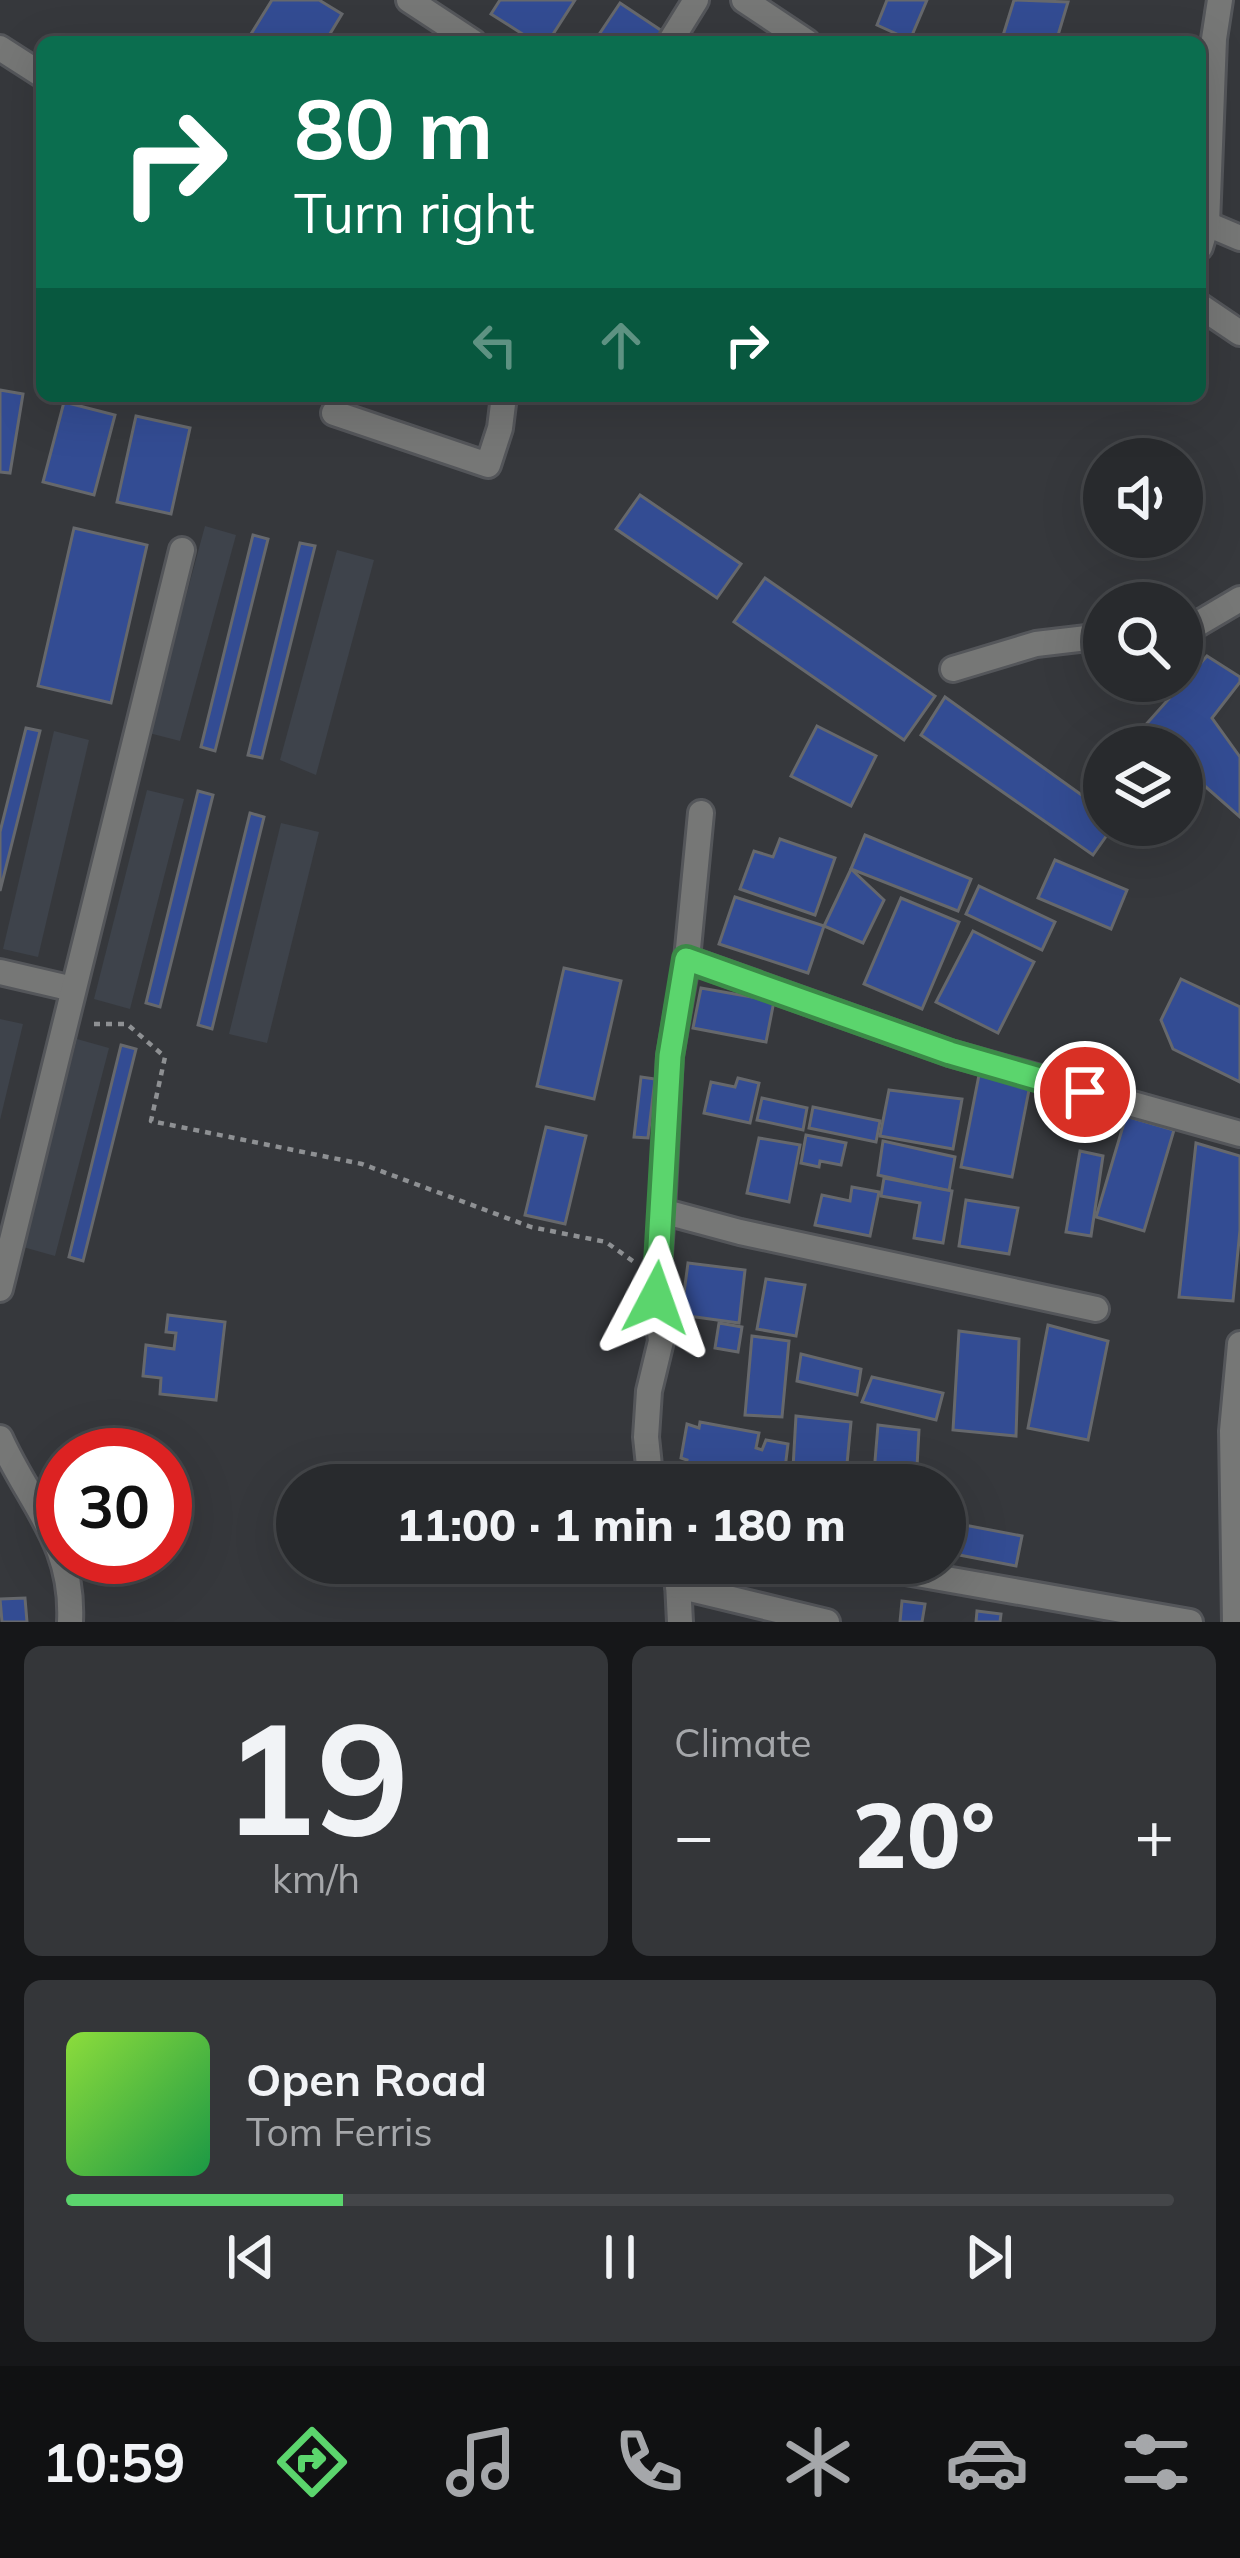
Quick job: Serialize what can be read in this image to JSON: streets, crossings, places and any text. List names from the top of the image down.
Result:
{
  "page": {
    "turn": ["80 m", "Turn right"],
    "limit": "30",
    "trip": "11:00 · 1 min · 180 m",
    "tile": [
      ["19", "km/h"],
      "Climate"
    ],
    "heat": ["−", "20°", "+"],
    "song": ["Open Road", "Tom Ferris"],
    "tabs": "10:59"
  }
}
